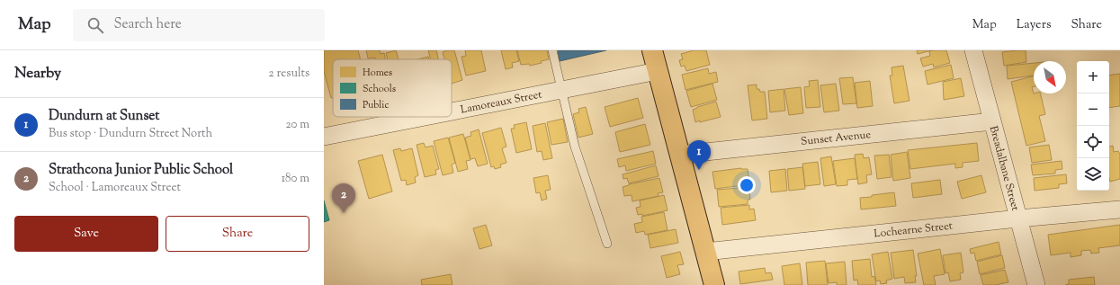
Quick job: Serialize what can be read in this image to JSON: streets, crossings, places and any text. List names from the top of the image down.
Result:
{
  "streets": {
    "street": [
      "Lamoreaux Street",
      "Sunset Avenue",
      "Breadalbane Street",
      "Lochearne Street"
    ]
  },
  "crossings": [
    ["Sunset Avenue", "Breadalbane Street"],
    ["Breadalbane Street", "Lochearne Street"]
  ],
  "legend": ["Homes", "Schools", "Public"],
  "north": "bottom right",
  "page": {
    "header": "Map",
    "search": "Search here",
    "nav": ["Map", "Layers", "Share"],
    "heading": ["Nearby", "2 results"],
    "map_buttons": ["+", "−"],
    "list": [
      {
        "mark": "1",
        "name": "Dundurn at Sunset",
        "note": "Bus stop · Dundurn Street North",
        "value": "20 m"
      },
      {
        "mark": "2",
        "name": "Strathcona Junior Public School",
        "note": "School · Lamoreaux Street",
        "value": "180 m"
      }
    ],
    "pins": ["1", "2"],
    "buttons": ["Save", "Share"]
  }
}
